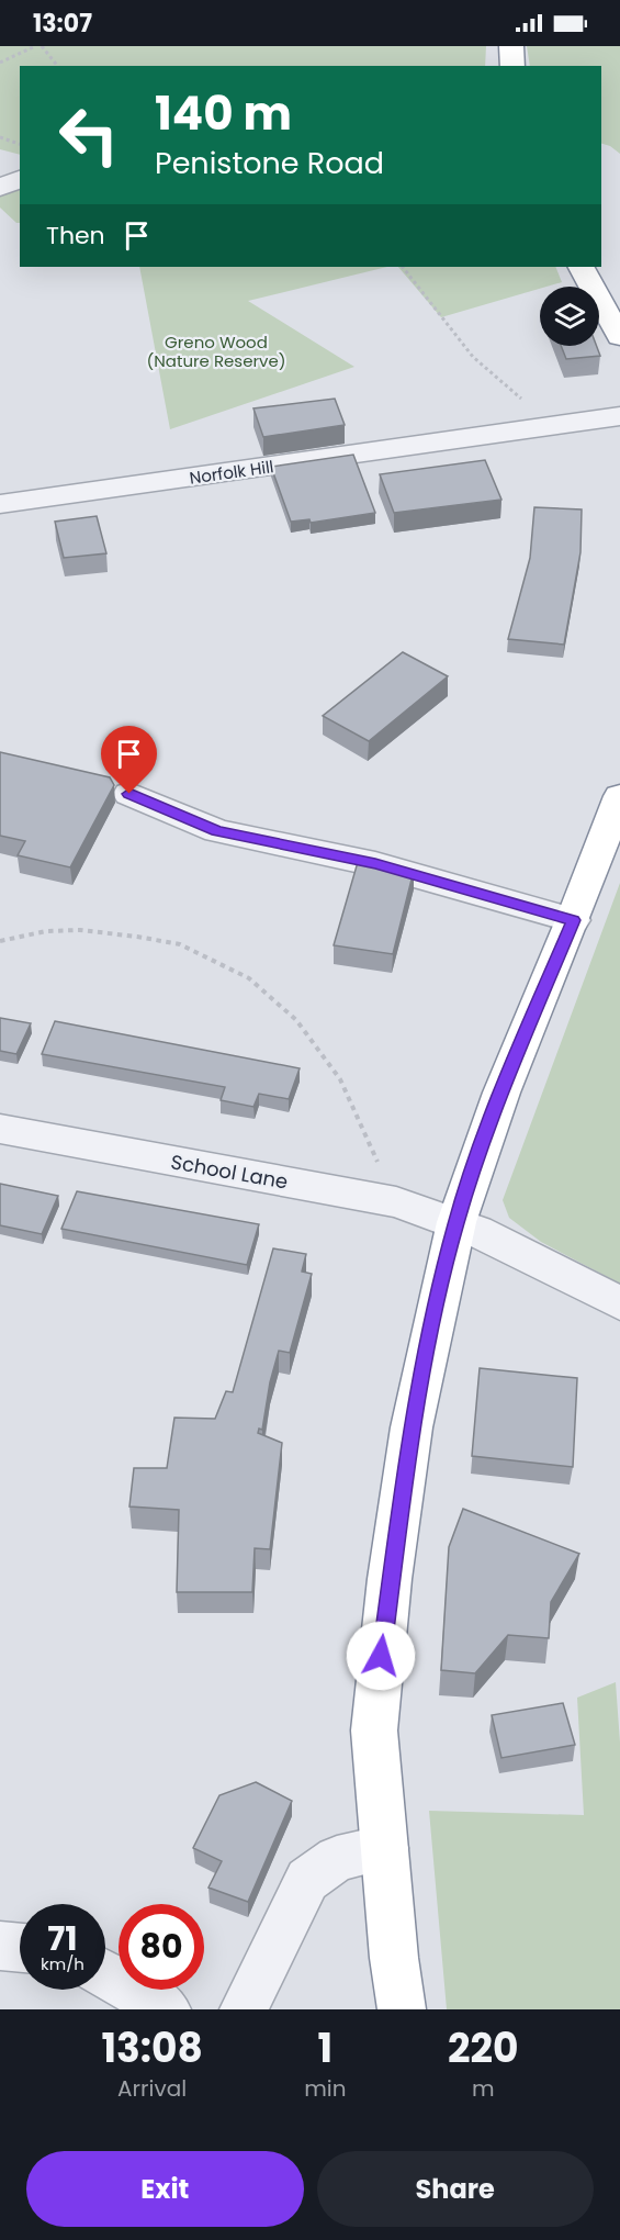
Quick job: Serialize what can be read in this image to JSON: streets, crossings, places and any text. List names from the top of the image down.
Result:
{
  "streets": {
    "street": ["Norfolk Hill", "School Lane"]
  },
  "parks": ["Greno Wood (Nature Reserve)"],
  "page": {
    "status": "13:07",
    "turn": ["140 m", "Penistone Road"],
    "then": "Then",
    "speed": "71 km/h",
    "limit": "80",
    "eta": [
      "13:08",
      "Arrival",
      "1",
      "min",
      "220",
      "m"
    ],
    "buttons": ["Exit", "Share"]
  }
}
